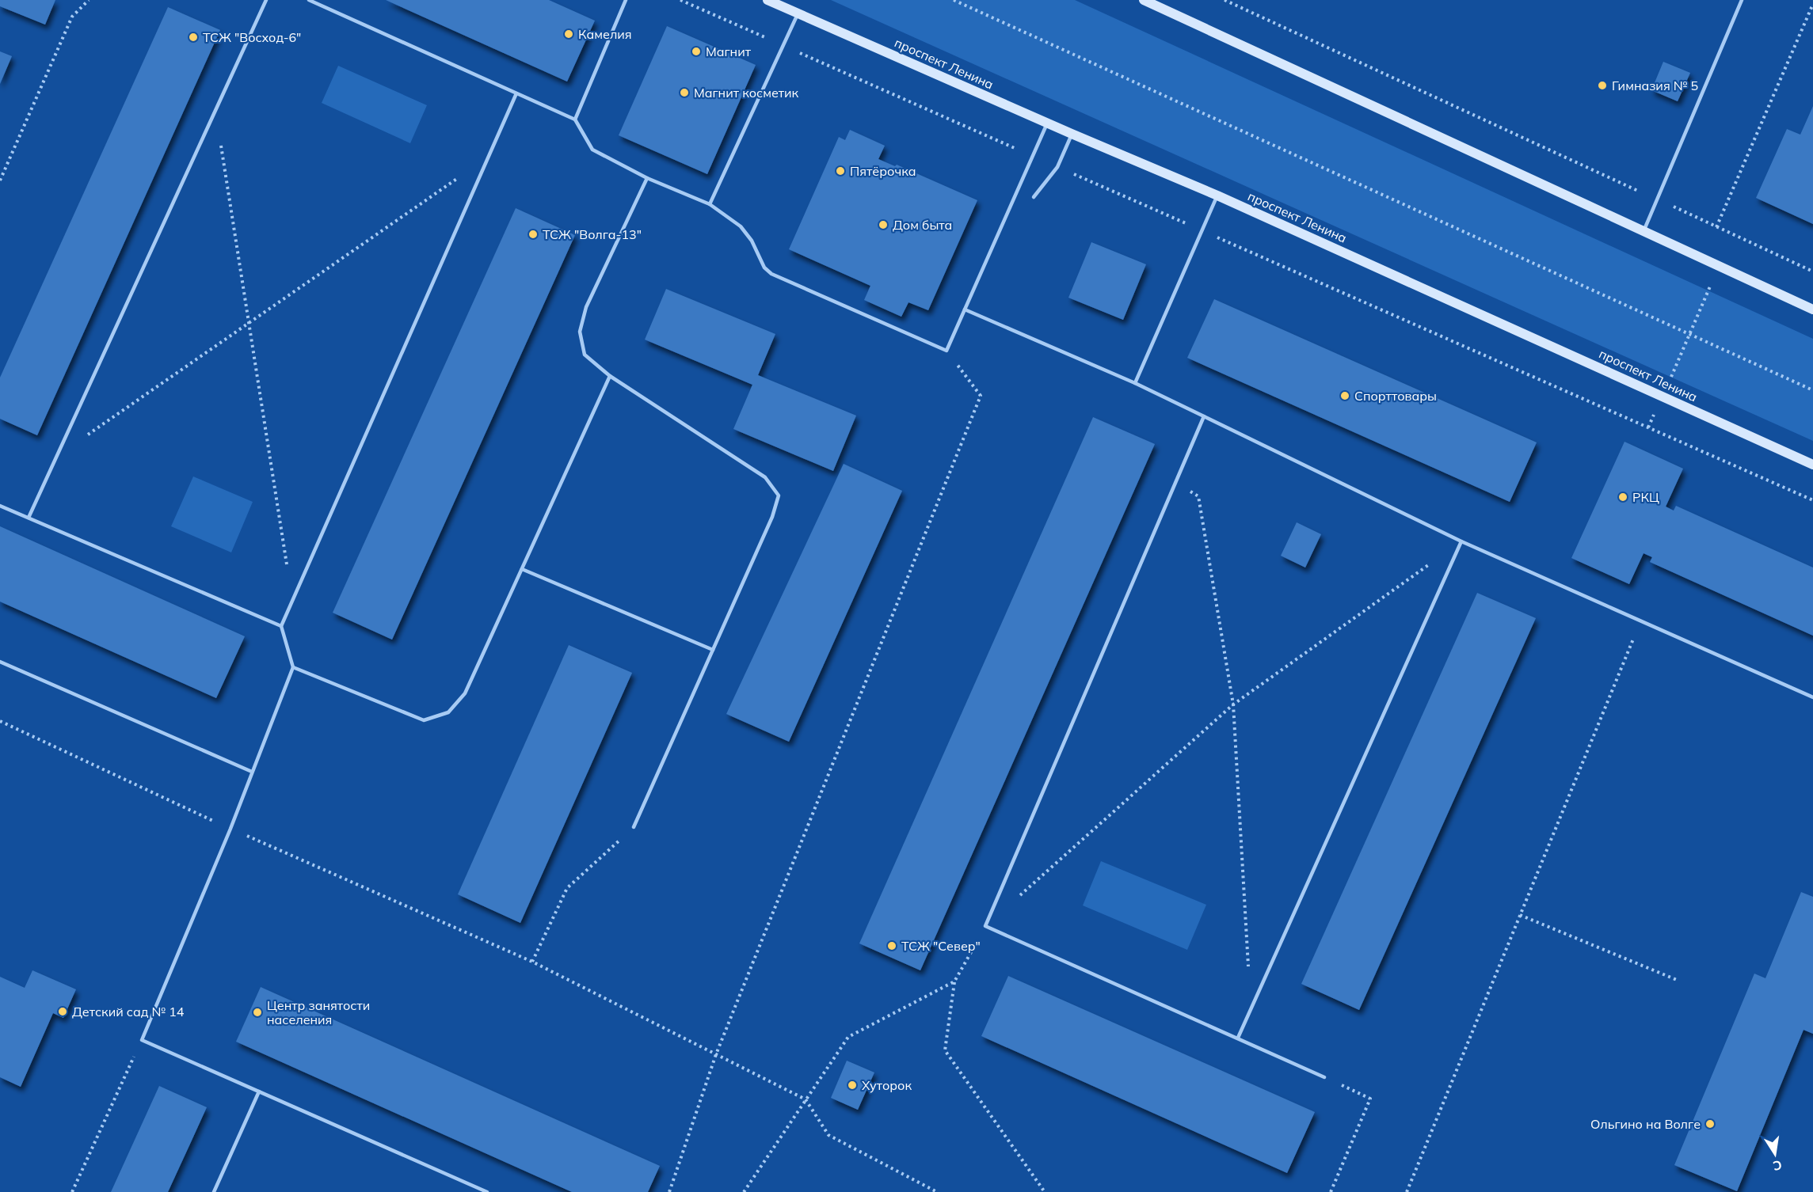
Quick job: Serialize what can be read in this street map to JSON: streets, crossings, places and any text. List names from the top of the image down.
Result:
{
  "streets": {
    "street": ["проспект Ленина"]
  },
  "places": [
    "Камелия",
    "ТСЖ \"Восход-6\"",
    "Магнит",
    "Гимназия № 5",
    "Магнит косметик",
    "Пятёрочка",
    "Дом быта",
    "ТСЖ \"Волга-13\"",
    "Спорттовары",
    "РКЦ",
    "ТСЖ \"Север\"",
    "Детский сад № 14",
    "Центр занятости населения",
    "Хуторок",
    "Ольгино на Волге"
  ],
  "north": "bottom"
}
